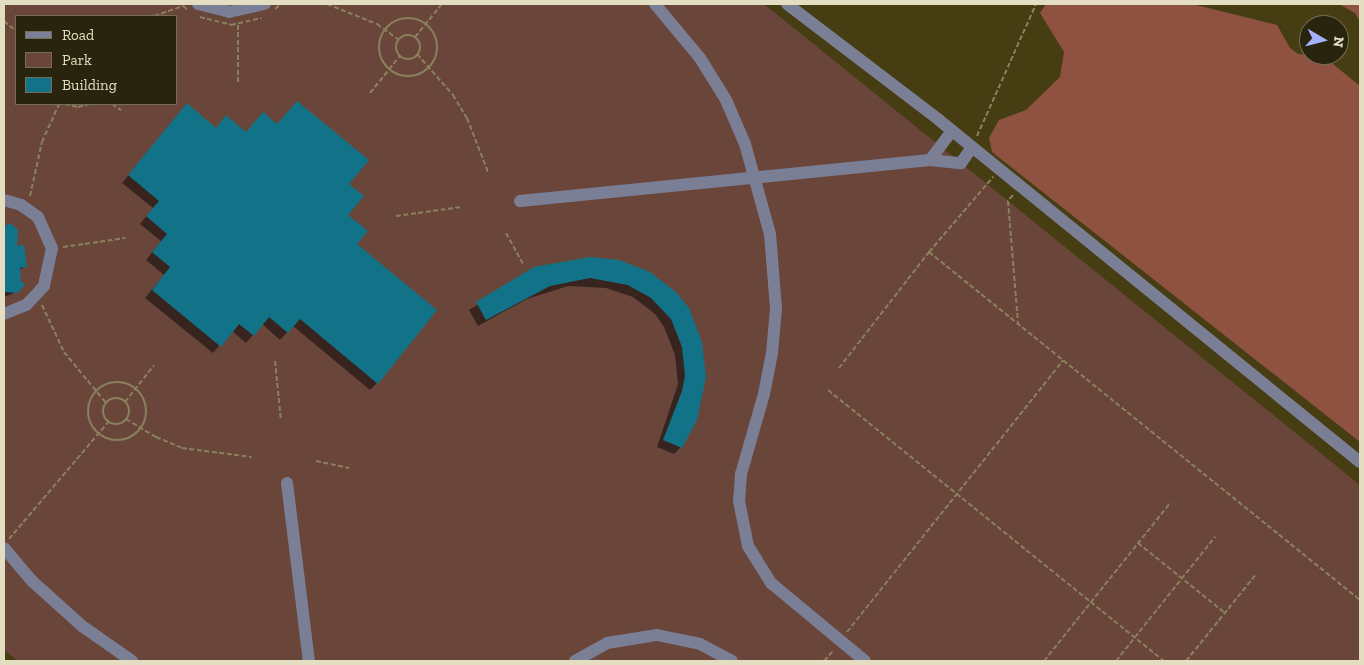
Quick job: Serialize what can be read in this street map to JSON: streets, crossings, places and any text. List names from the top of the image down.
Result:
{
  "legend": ["Road", "Park", "Building"],
  "north": "right"
}
